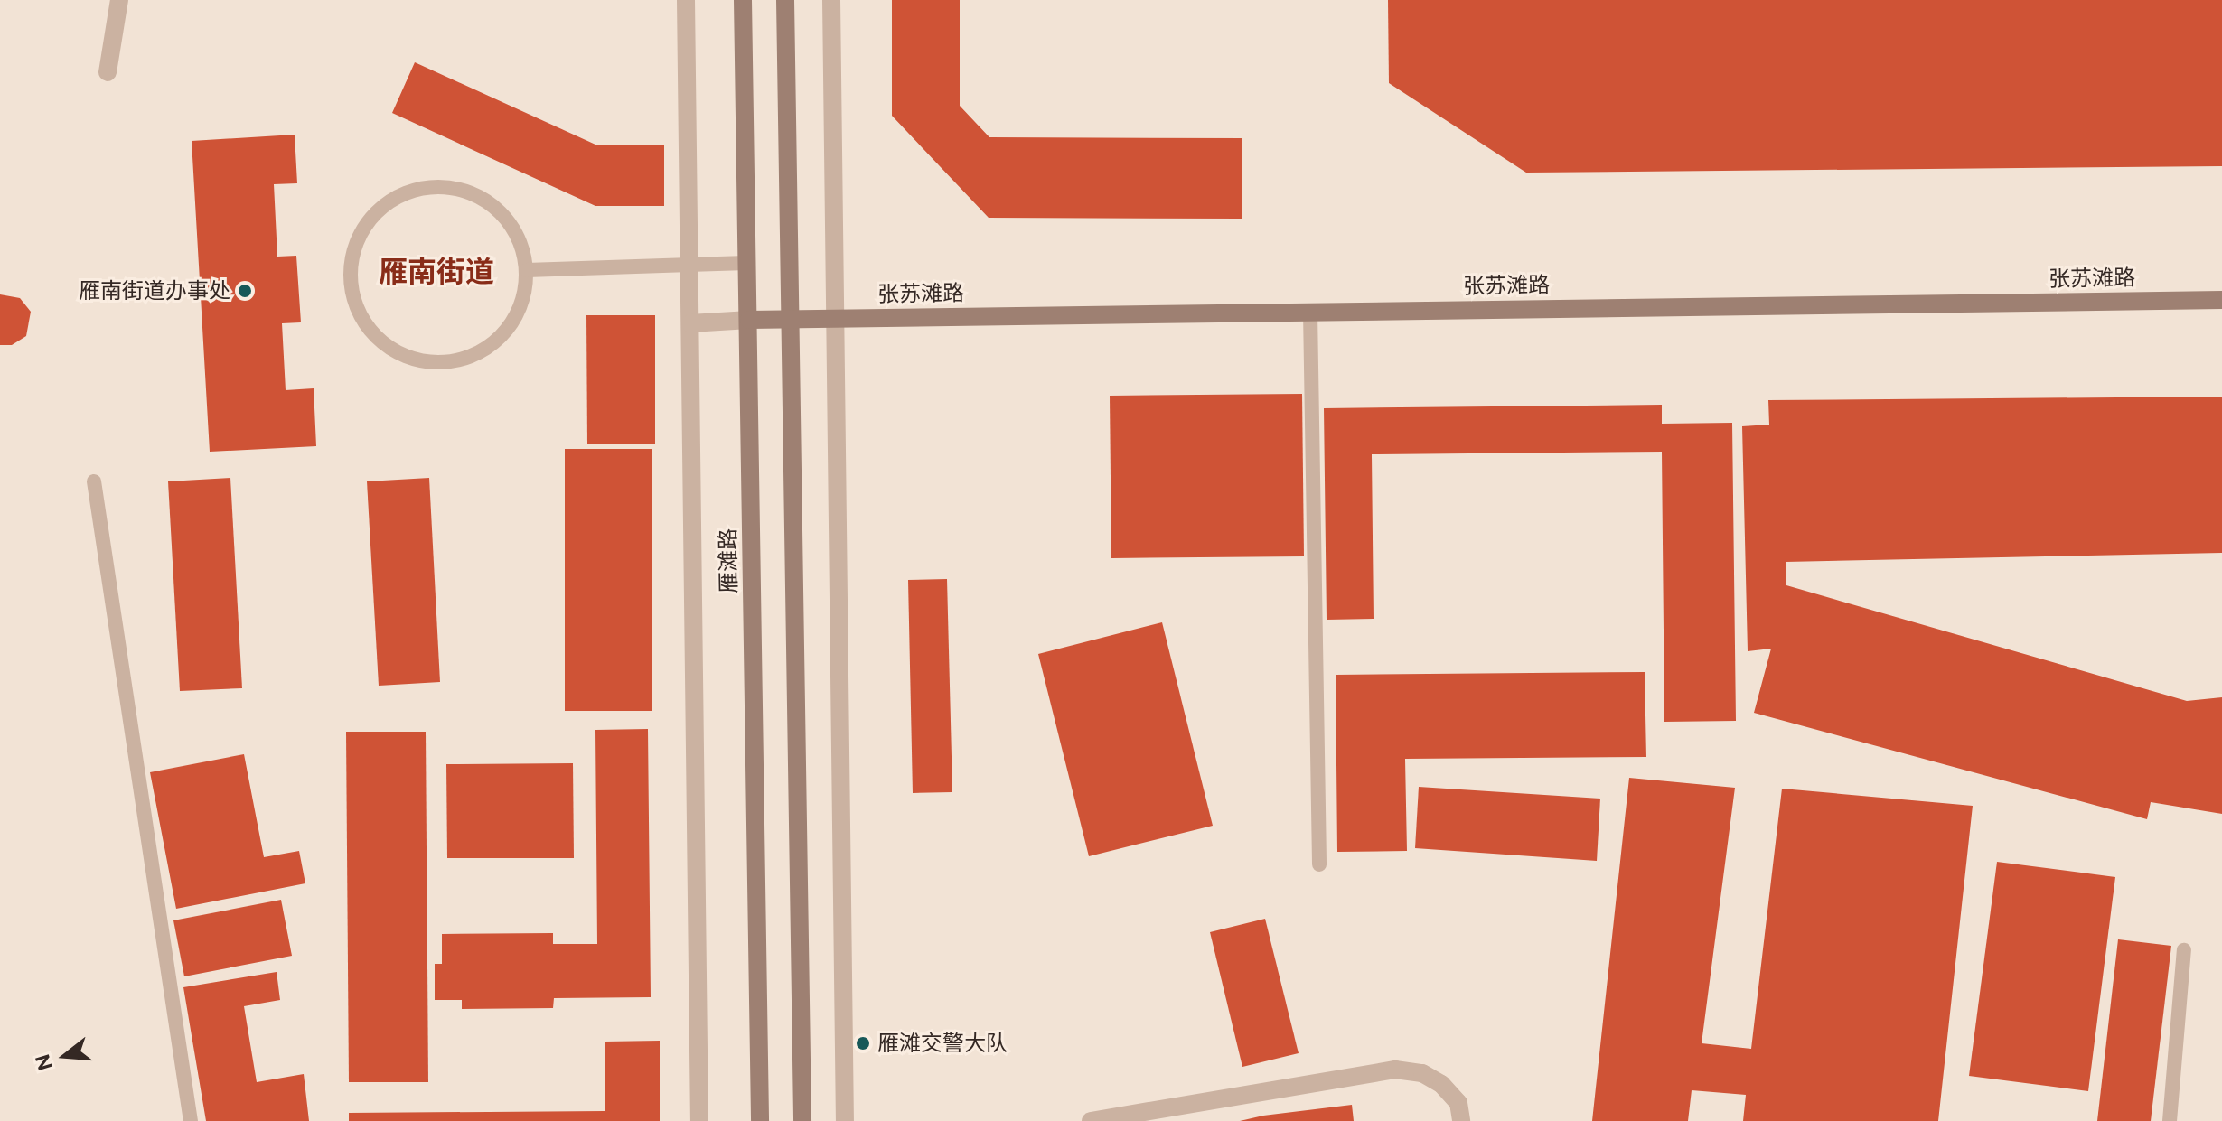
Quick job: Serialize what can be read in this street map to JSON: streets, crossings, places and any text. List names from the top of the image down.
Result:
{
  "streets": {
    "main road": ["张苏滩路", "雁滩路"]
  },
  "crossings": [
    ["张苏滩路", "雁滩路"]
  ],
  "districts": ["雁南街道"],
  "places": ["雁南街道办事处", "雁滩交警大队"],
  "north": "left"
}
